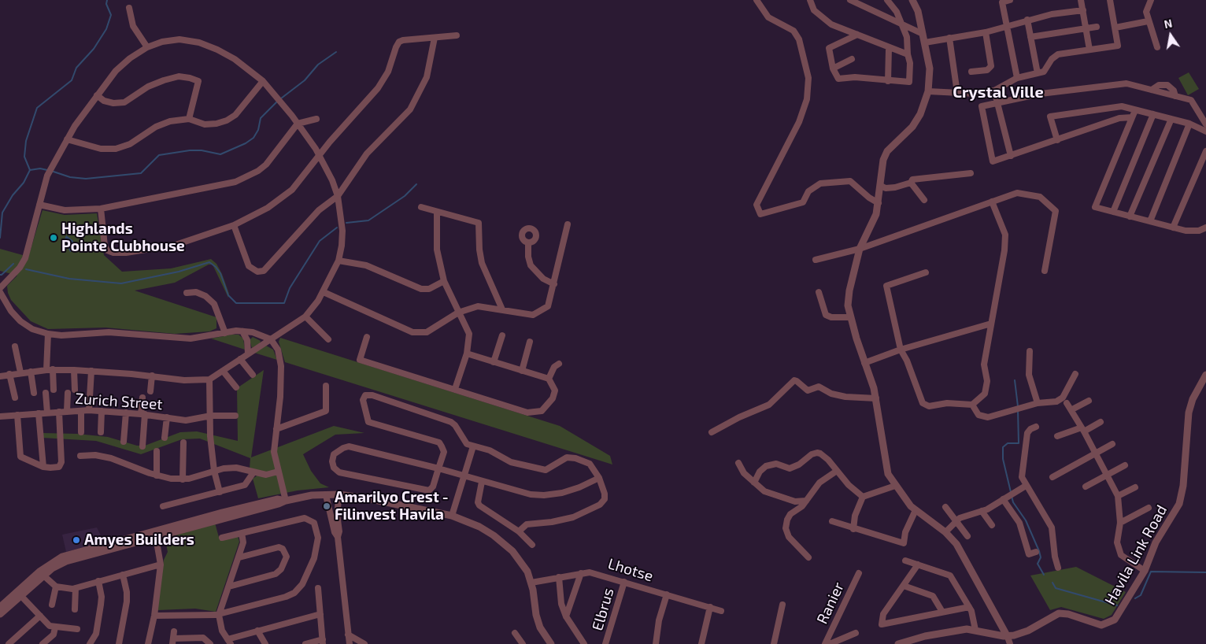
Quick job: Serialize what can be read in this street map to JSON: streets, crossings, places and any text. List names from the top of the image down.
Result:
{
  "streets": {
    "street": [
      "Zurich Street",
      "Havila Link Road",
      "Lhotse",
      "Ranier",
      "Elbrus"
    ]
  },
  "crossings": [
    ["Lhotse", "Elbrus"]
  ],
  "districts": ["Crystal Ville"],
  "places": ["Highlands Pointe Clubhouse", "Amarilyo Crest - Filinvest Havila", "Amyes Builders"],
  "north": "top"
}
